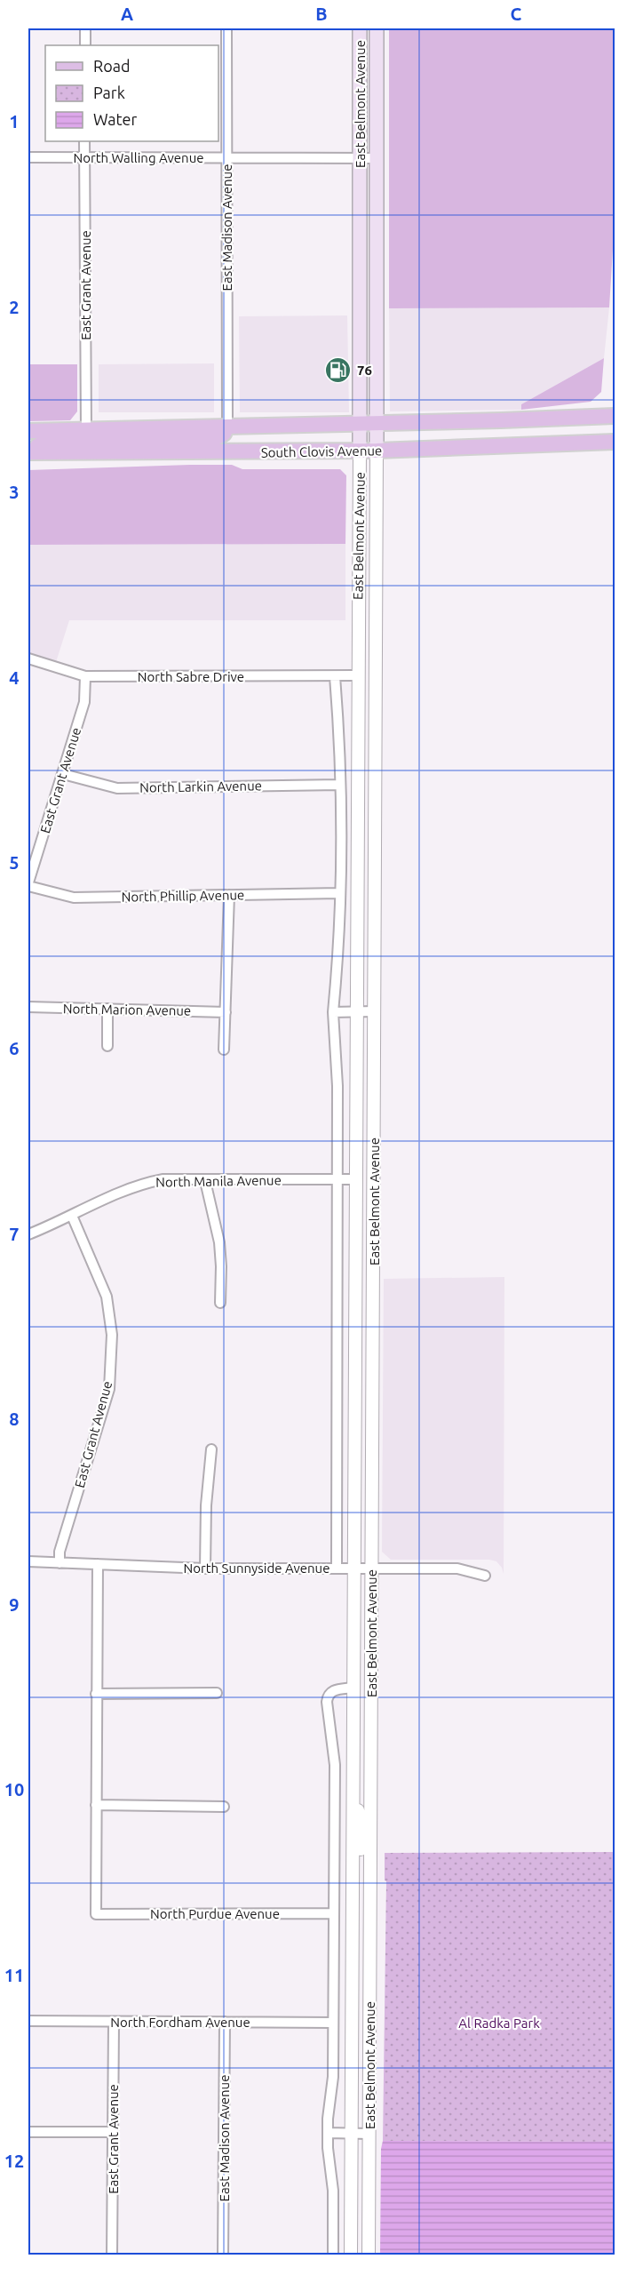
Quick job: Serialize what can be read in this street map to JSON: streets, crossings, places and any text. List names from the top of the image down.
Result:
{
  "streets": {
    "main road": ["East Belmont Avenue", "South Clovis Avenue"],
    "street": [
      "North Walling Avenue",
      "East Madison Avenue",
      "East Grant Avenue",
      "North Sabre Drive",
      "North Larkin Avenue",
      "North Phillip Avenue",
      "North Marion Avenue",
      "North Manila Avenue",
      "North Sunnyside Avenue",
      "North Purdue Avenue",
      "North Fordham Avenue"
    ]
  },
  "crossings": [
    ["East Belmont Avenue", "North Walling Avenue"],
    ["East Belmont Avenue", "South Clovis Avenue"],
    ["East Belmont Avenue", "North Sabre Drive"],
    ["East Belmont Avenue", "North Manila Avenue"],
    ["East Belmont Avenue", "North Sunnyside Avenue"],
    ["East Belmont Avenue", "North Purdue Avenue"],
    ["East Belmont Avenue", "North Fordham Avenue"],
    ["North Walling Avenue", "East Madison Avenue"],
    ["North Walling Avenue", "East Grant Avenue"],
    ["East Madison Avenue", "South Clovis Avenue"],
    ["East Madison Avenue", "North Fordham Avenue"],
    ["East Grant Avenue", "South Clovis Avenue"],
    ["East Grant Avenue", "North Sabre Drive"],
    ["East Grant Avenue", "North Larkin Avenue"],
    ["East Grant Avenue", "North Phillip Avenue"],
    ["East Grant Avenue", "North Manila Avenue"],
    ["East Grant Avenue", "North Sunnyside Avenue"],
    ["East Grant Avenue", "North Fordham Avenue"]
  ],
  "parks": ["Al Radka Park"],
  "places": {
    "fuel station": ["76"]
  },
  "legend": ["Road", "Park", "Water"],
  "grid": {
    "columns": ["A", "B", "C"],
    "rows": [
      "1",
      "2",
      "3",
      "4",
      "5",
      "6",
      "7",
      "8",
      "9",
      "10",
      "11",
      "12"
    ]
  }
}
